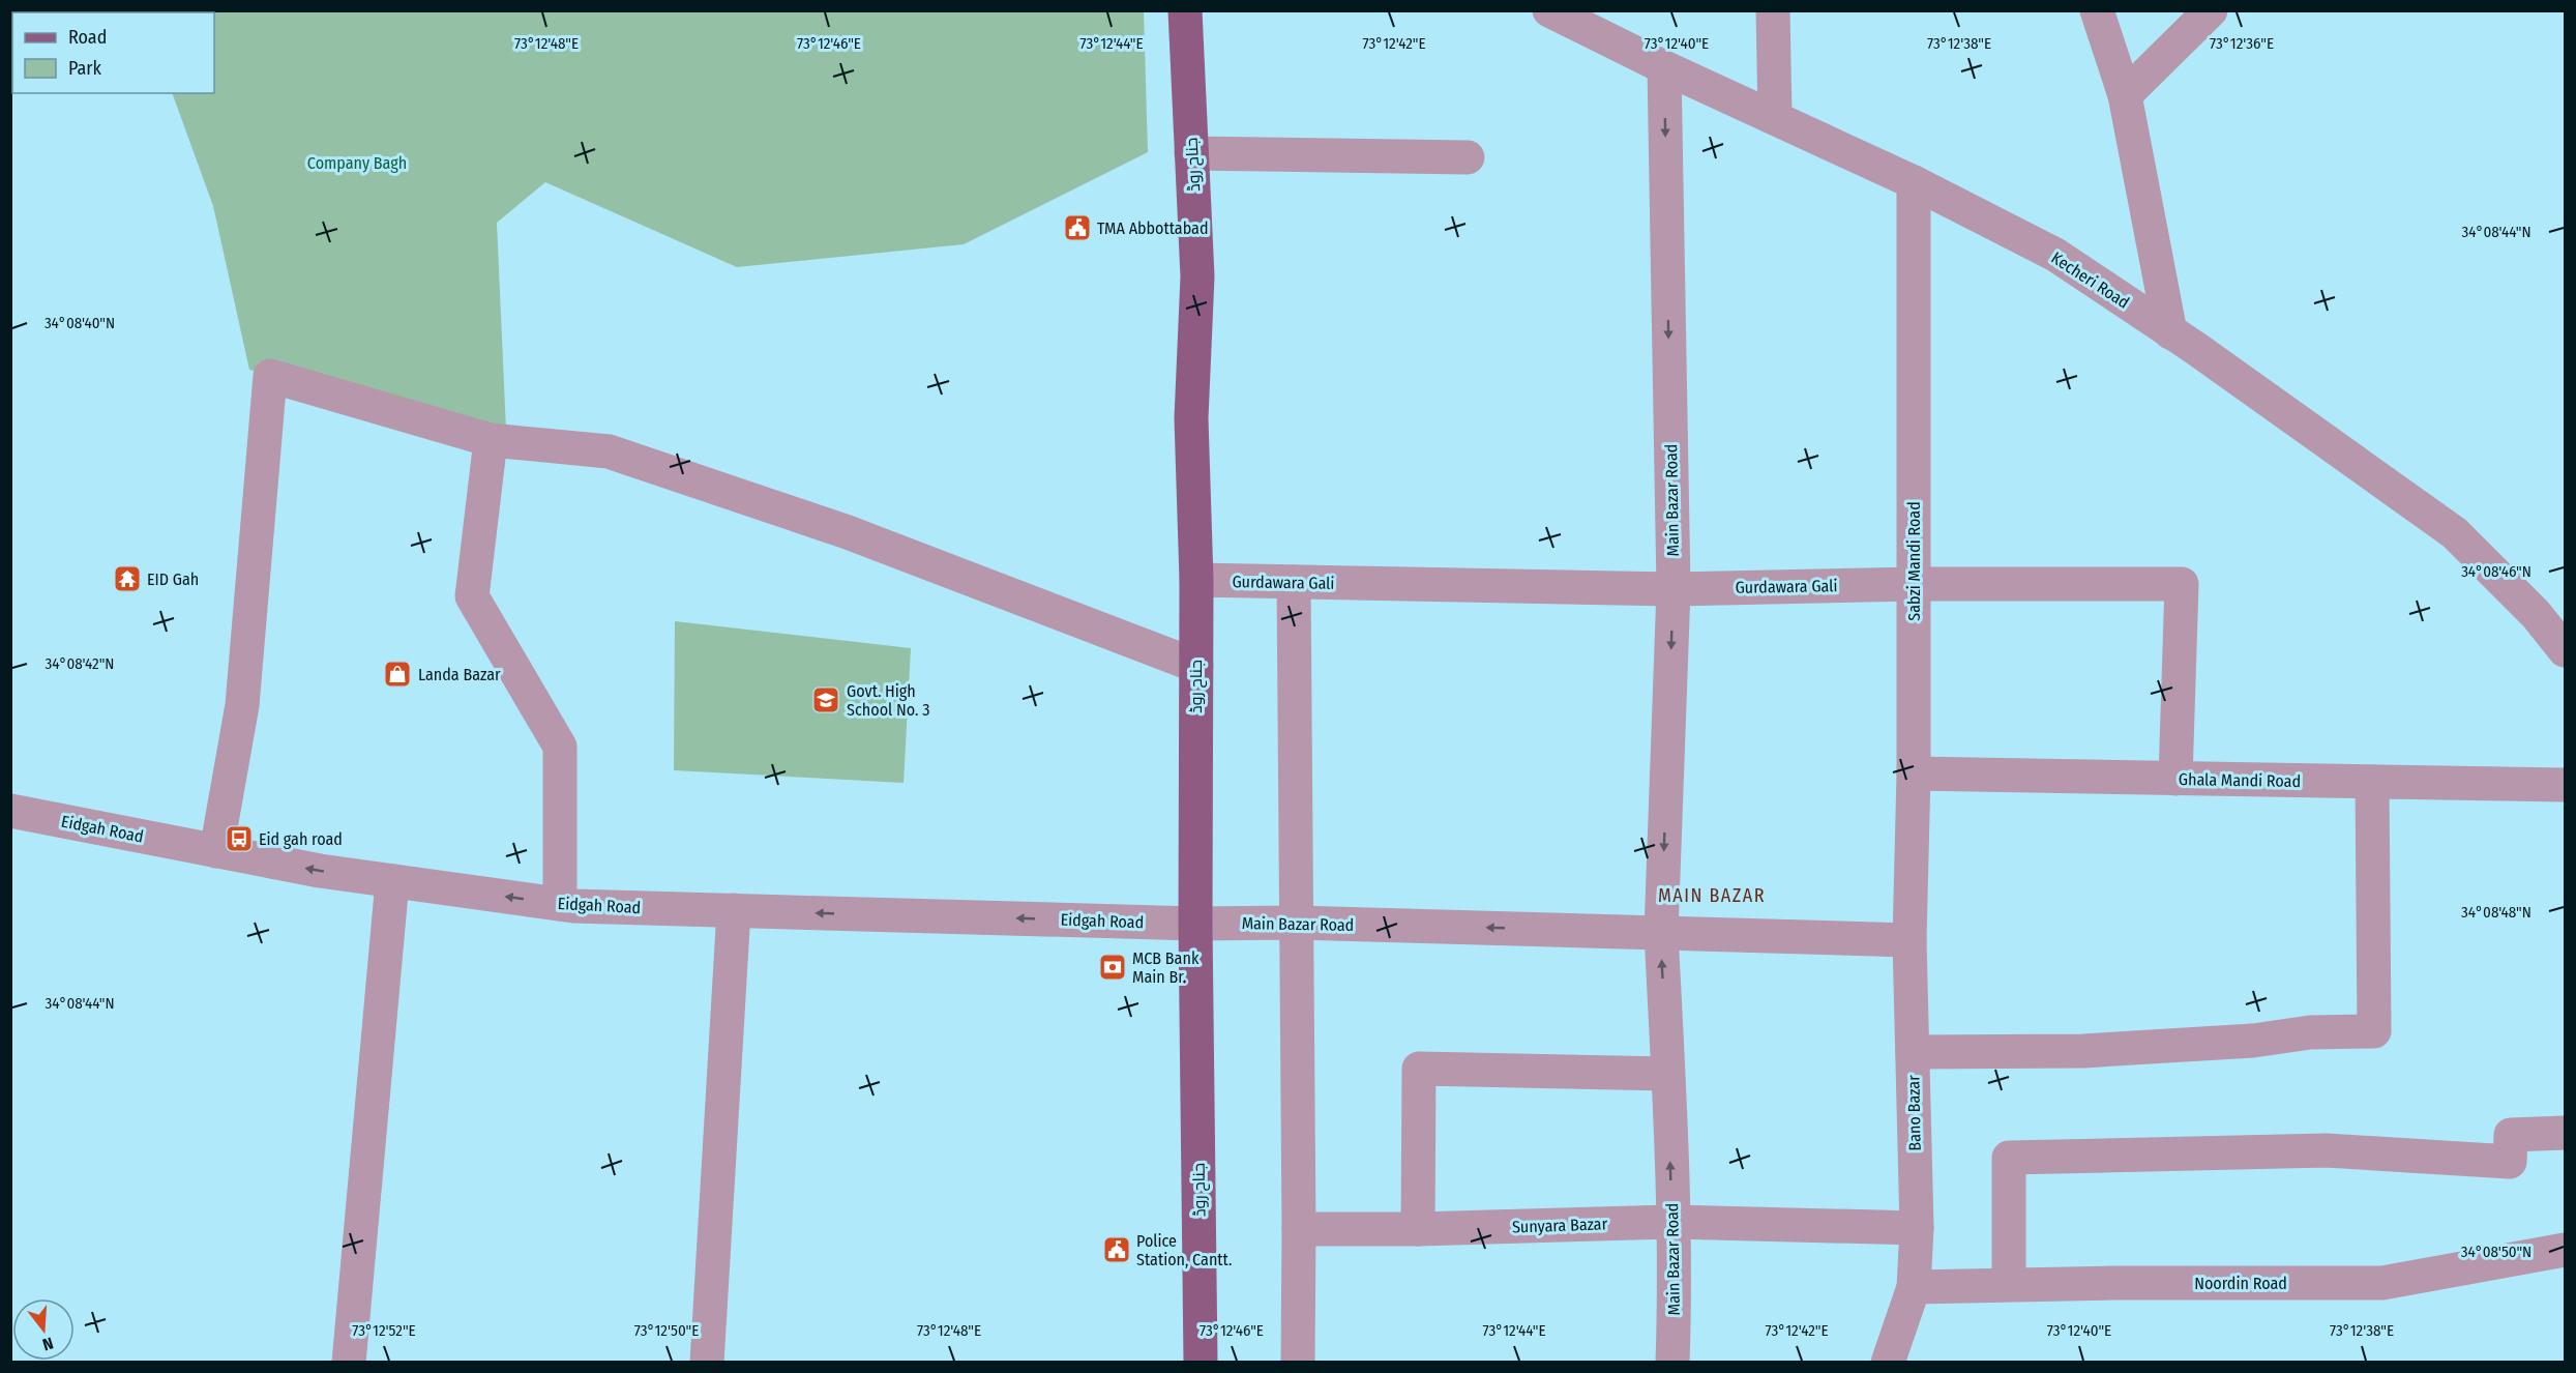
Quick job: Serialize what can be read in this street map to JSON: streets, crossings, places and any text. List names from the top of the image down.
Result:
{
  "streets": {
    "main road": ["جناح روڈ"],
    "street": [
      "Kecheri Road",
      "Main Bazar Road",
      "Sabzi Mandi Road",
      "Gurdawara Gali",
      "Ghala Mandi Road",
      "Eidgah Road",
      "Bano Bazar",
      "Sunyara Bazar",
      "Noordin Road"
    ]
  },
  "crossings": [
    ["جناح روڈ", "Main Bazar Road"],
    ["جناح روڈ", "Gurdawara Gali"],
    ["جناح روڈ", "Eidgah Road"],
    ["Kecheri Road", "Main Bazar Road"],
    ["Kecheri Road", "Sabzi Mandi Road"],
    ["Main Bazar Road", "Gurdawara Gali"],
    ["Main Bazar Road", "Eidgah Road"],
    ["Main Bazar Road", "Sunyara Bazar"],
    ["Sabzi Mandi Road", "Gurdawara Gali"],
    ["Sabzi Mandi Road", "Ghala Mandi Road"],
    ["Sabzi Mandi Road", "Bano Bazar"],
    ["Gurdawara Gali", "Ghala Mandi Road"],
    ["Bano Bazar", "Sunyara Bazar"],
    ["Bano Bazar", "Noordin Road"]
  ],
  "one_way": ["Eidgah Road"],
  "districts": ["MAIN BAZAR"],
  "parks": ["Company Bagh"],
  "places": {
    "public building": ["TMA Abbottabad", "Police Station, Cantt."],
    "temple": ["EID Gah"],
    "shop": ["Landa Bazar"],
    "school or university": ["Govt. High School No. 3"],
    "bus stop": ["Eid gah road"],
    "bank": ["MCB Bank Main Br."]
  },
  "legend": ["Road", "Park"],
  "north": "bottom",
  "coordinates": [
    "73°12'48\"E",
    "73°12'46\"E",
    "73°12'44\"E",
    "73°12'42\"E",
    "73°12'40\"E",
    "73°12'38\"E",
    "73°12'36\"E",
    "34°08'44\"N",
    "34°08'40\"N",
    "34°08'46\"N",
    "34°08'42\"N",
    "34°08'48\"N",
    "34°08'50\"N",
    "73°12'52\"E",
    "73°12'50\"E"
  ]
}
